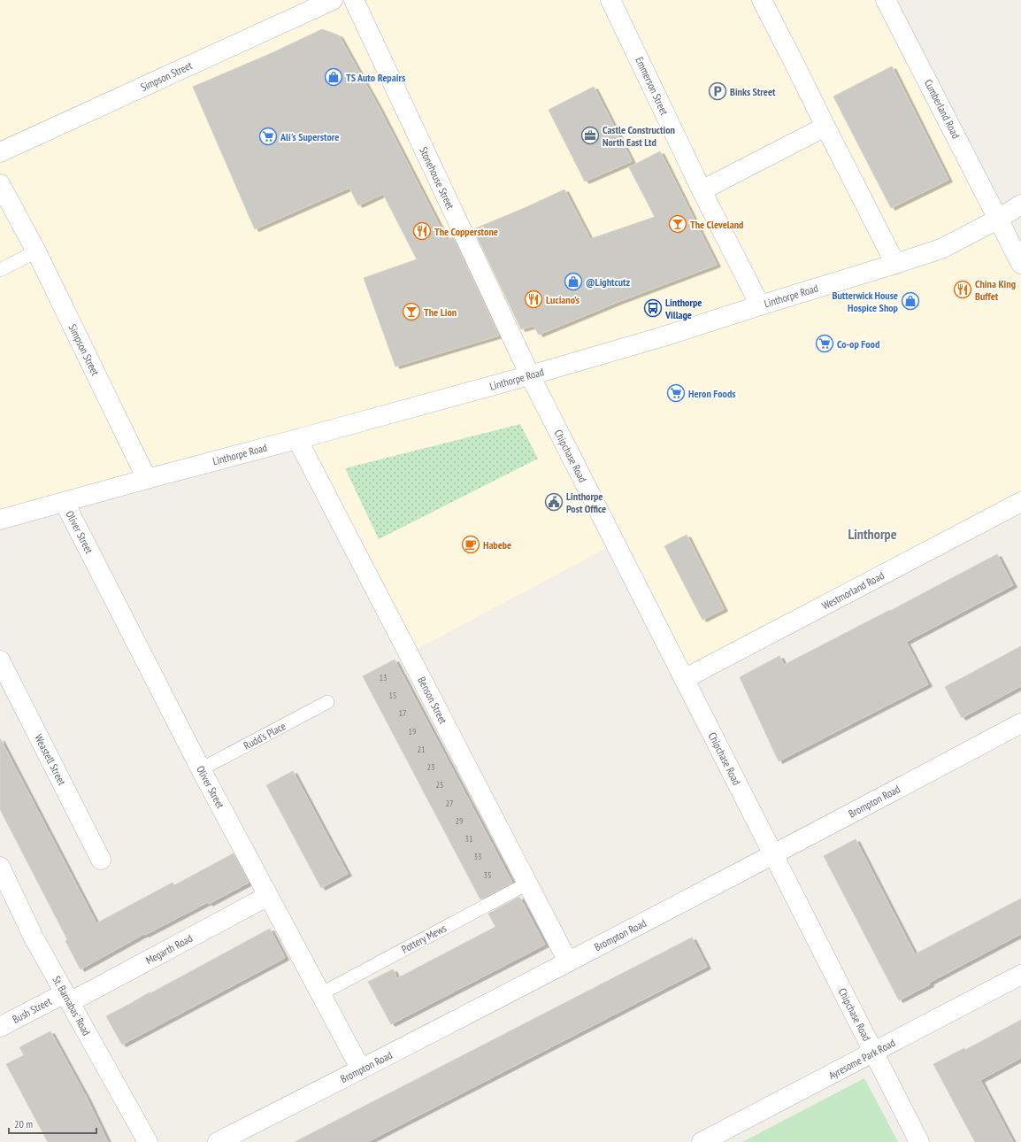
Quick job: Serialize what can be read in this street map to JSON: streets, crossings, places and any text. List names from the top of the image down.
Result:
{
  "streets": {
    "street": [
      "Simpson Street",
      "Emmerson Street",
      "Cumberland Road",
      "Stonehouse Street",
      "Linthorpe Road",
      "Chipchase Road",
      "Oliver Street",
      "Westmorland Road",
      "Benson Street",
      "Weastell Street",
      "Brompton Road",
      "Megarth Road",
      "St. Barnabas' Road",
      "Bush Street",
      "Ayresome Park Road"
    ],
    "lane": ["Rudd's Place", "Pottery Mews"]
  },
  "crossings": [
    ["Simpson Street", "Linthorpe Road"],
    ["Emmerson Street", "Linthorpe Road"],
    ["Cumberland Road", "Linthorpe Road"],
    ["Stonehouse Street", "Linthorpe Road"],
    ["Stonehouse Street", "Chipchase Road"],
    ["Linthorpe Road", "Chipchase Road"],
    ["Linthorpe Road", "Oliver Street"],
    ["Linthorpe Road", "Benson Street"],
    ["Chipchase Road", "Westmorland Road"],
    ["Chipchase Road", "Brompton Road"],
    ["Chipchase Road", "Ayresome Park Road"],
    ["Oliver Street", "Rudd's Place"],
    ["Oliver Street", "Brompton Road"],
    ["Oliver Street", "Pottery Mews"],
    ["Oliver Street", "Megarth Road"],
    ["Benson Street", "Brompton Road"],
    ["Benson Street", "Pottery Mews"],
    ["Megarth Road", "St. Barnabas' Road"],
    ["Megarth Road", "Bush Street"],
    ["St. Barnabas' Road", "Bush Street"]
  ],
  "districts": ["Linthorpe"],
  "places": {
    "shop": ["TS Auto Repairs", "@Lightcutz", "Butterwick House Hospice Shop"],
    "parking": ["Binks Street"],
    "office": ["Castle Construction North East Ltd"],
    "supermarket": ["Ali's Superstore", "Co-op Food", "Heron Foods"],
    "bar": ["The Cleveland", "The Lion"],
    "restaurant": ["The Copperstone", "China King Buffet", "Luciano’s"],
    "bus stop": ["Linthorpe Village"],
    "public building": ["Linthorpe Post Office"],
    "cafe": ["Habebe"]
  },
  "house_numbers": [
    "13",
    "15",
    "17",
    "19",
    "21",
    "23",
    "25",
    "27",
    "29",
    "31",
    "33",
    "35"
  ],
  "scale_bar": "20 m"
}
